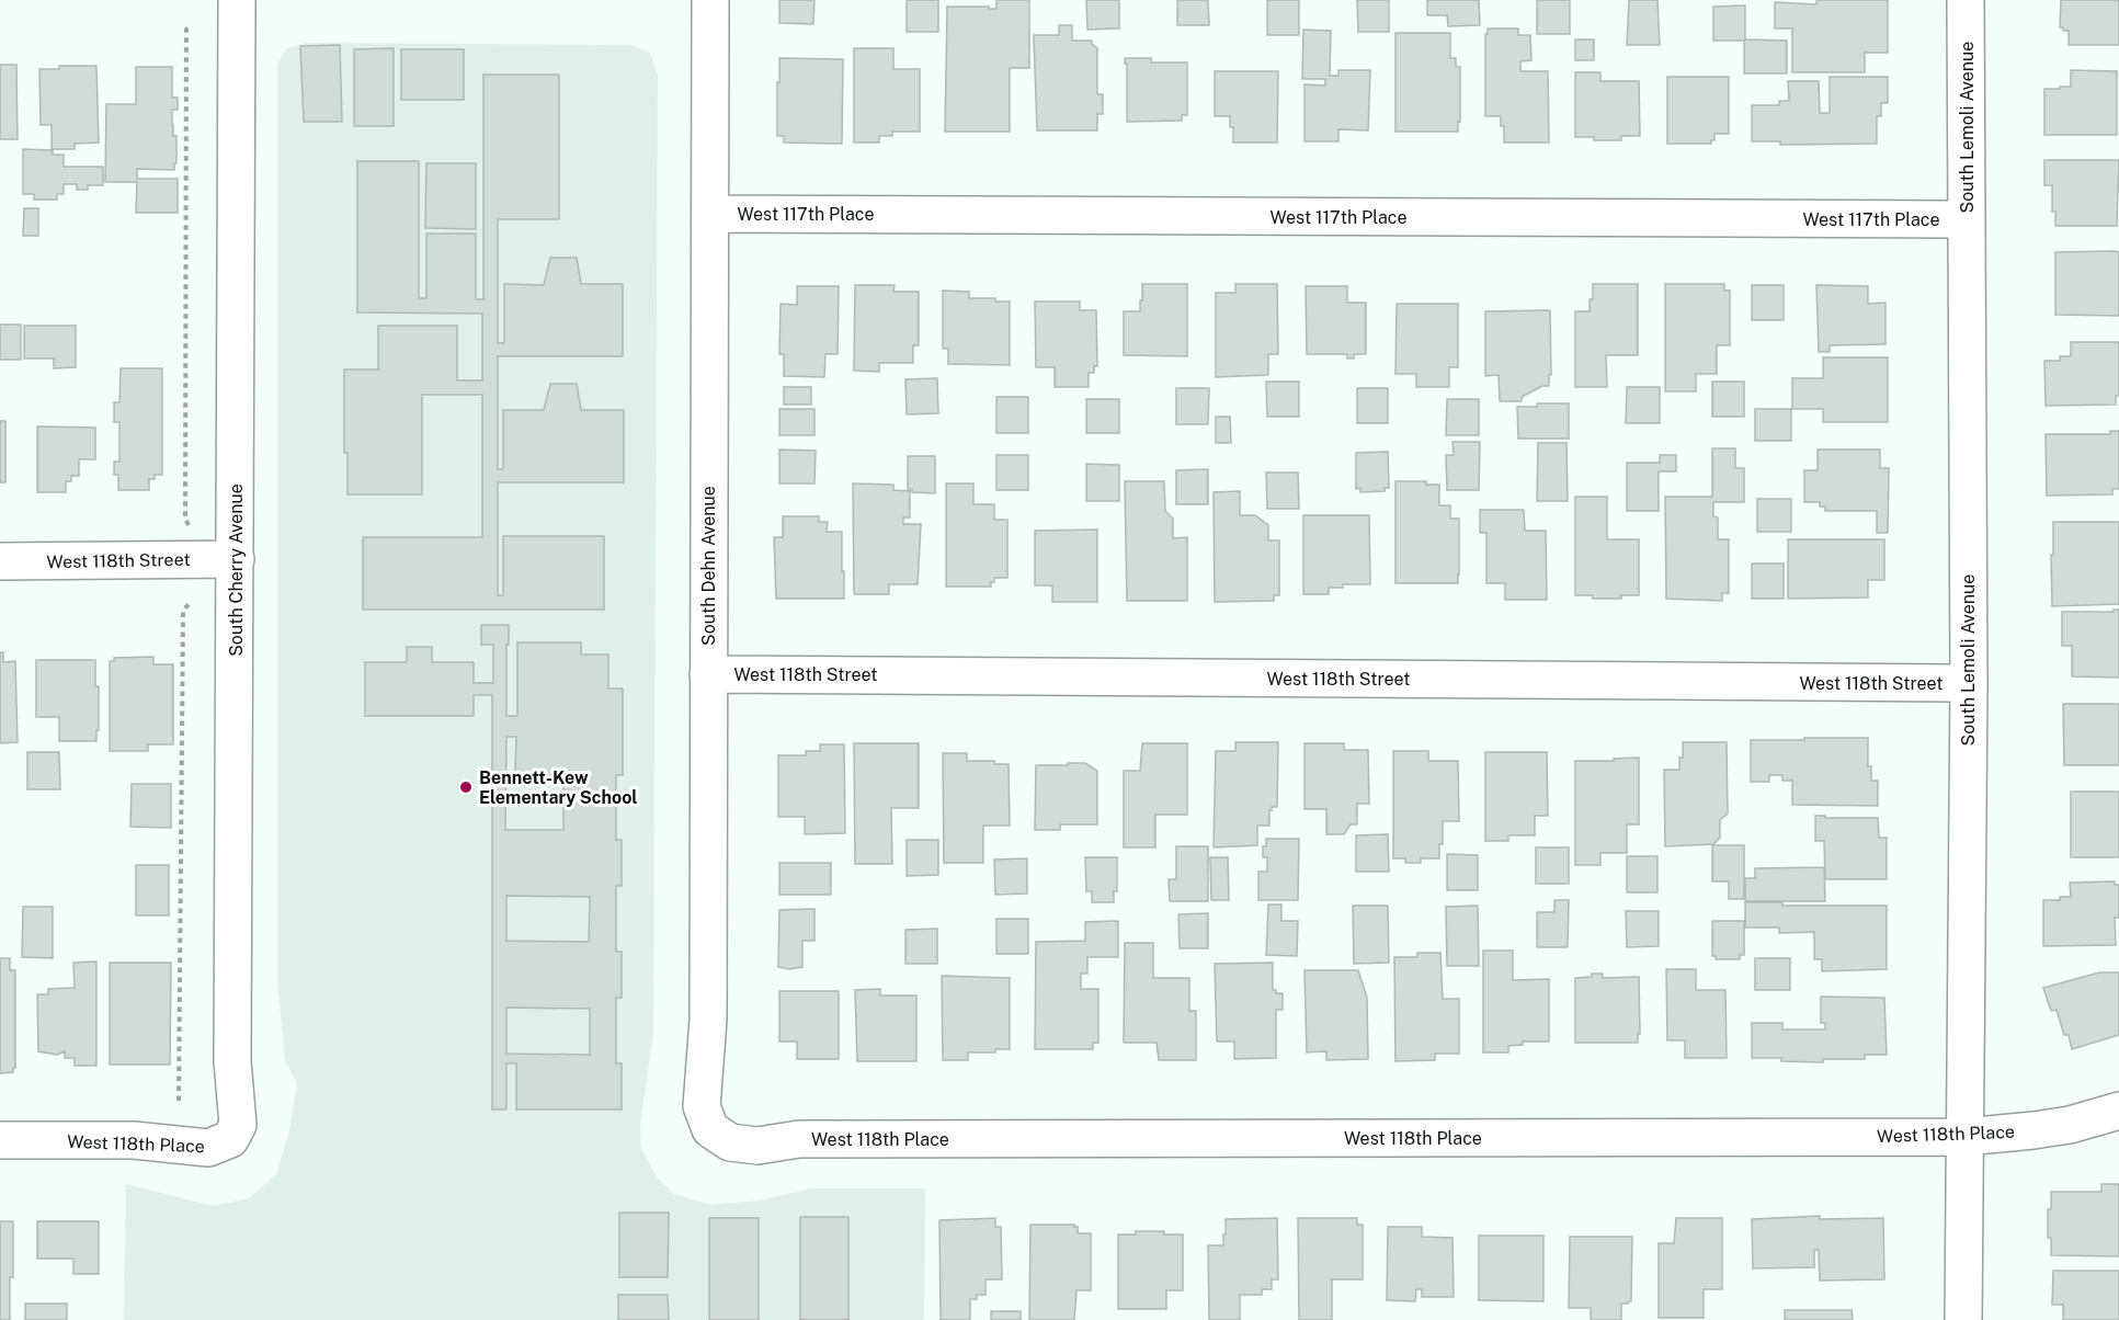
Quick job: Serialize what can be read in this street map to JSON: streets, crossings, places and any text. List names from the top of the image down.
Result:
{
  "streets": {
    "street": [
      "South Lemoli Avenue",
      "West 117th Place",
      "West 118th Street",
      "South Dehn Avenue",
      "South Cherry Avenue",
      "West 118th Place"
    ]
  },
  "crossings": [
    ["South Lemoli Avenue", "West 117th Place"],
    ["South Lemoli Avenue", "West 118th Street"],
    ["South Lemoli Avenue", "West 118th Place"],
    ["West 117th Place", "South Dehn Avenue"],
    ["West 118th Street", "South Dehn Avenue"],
    ["West 118th Street", "South Cherry Avenue"],
    ["South Dehn Avenue", "West 118th Place"],
    ["South Cherry Avenue", "West 118th Place"]
  ],
  "places": ["Bennett-Kew Elementary School"]
}
